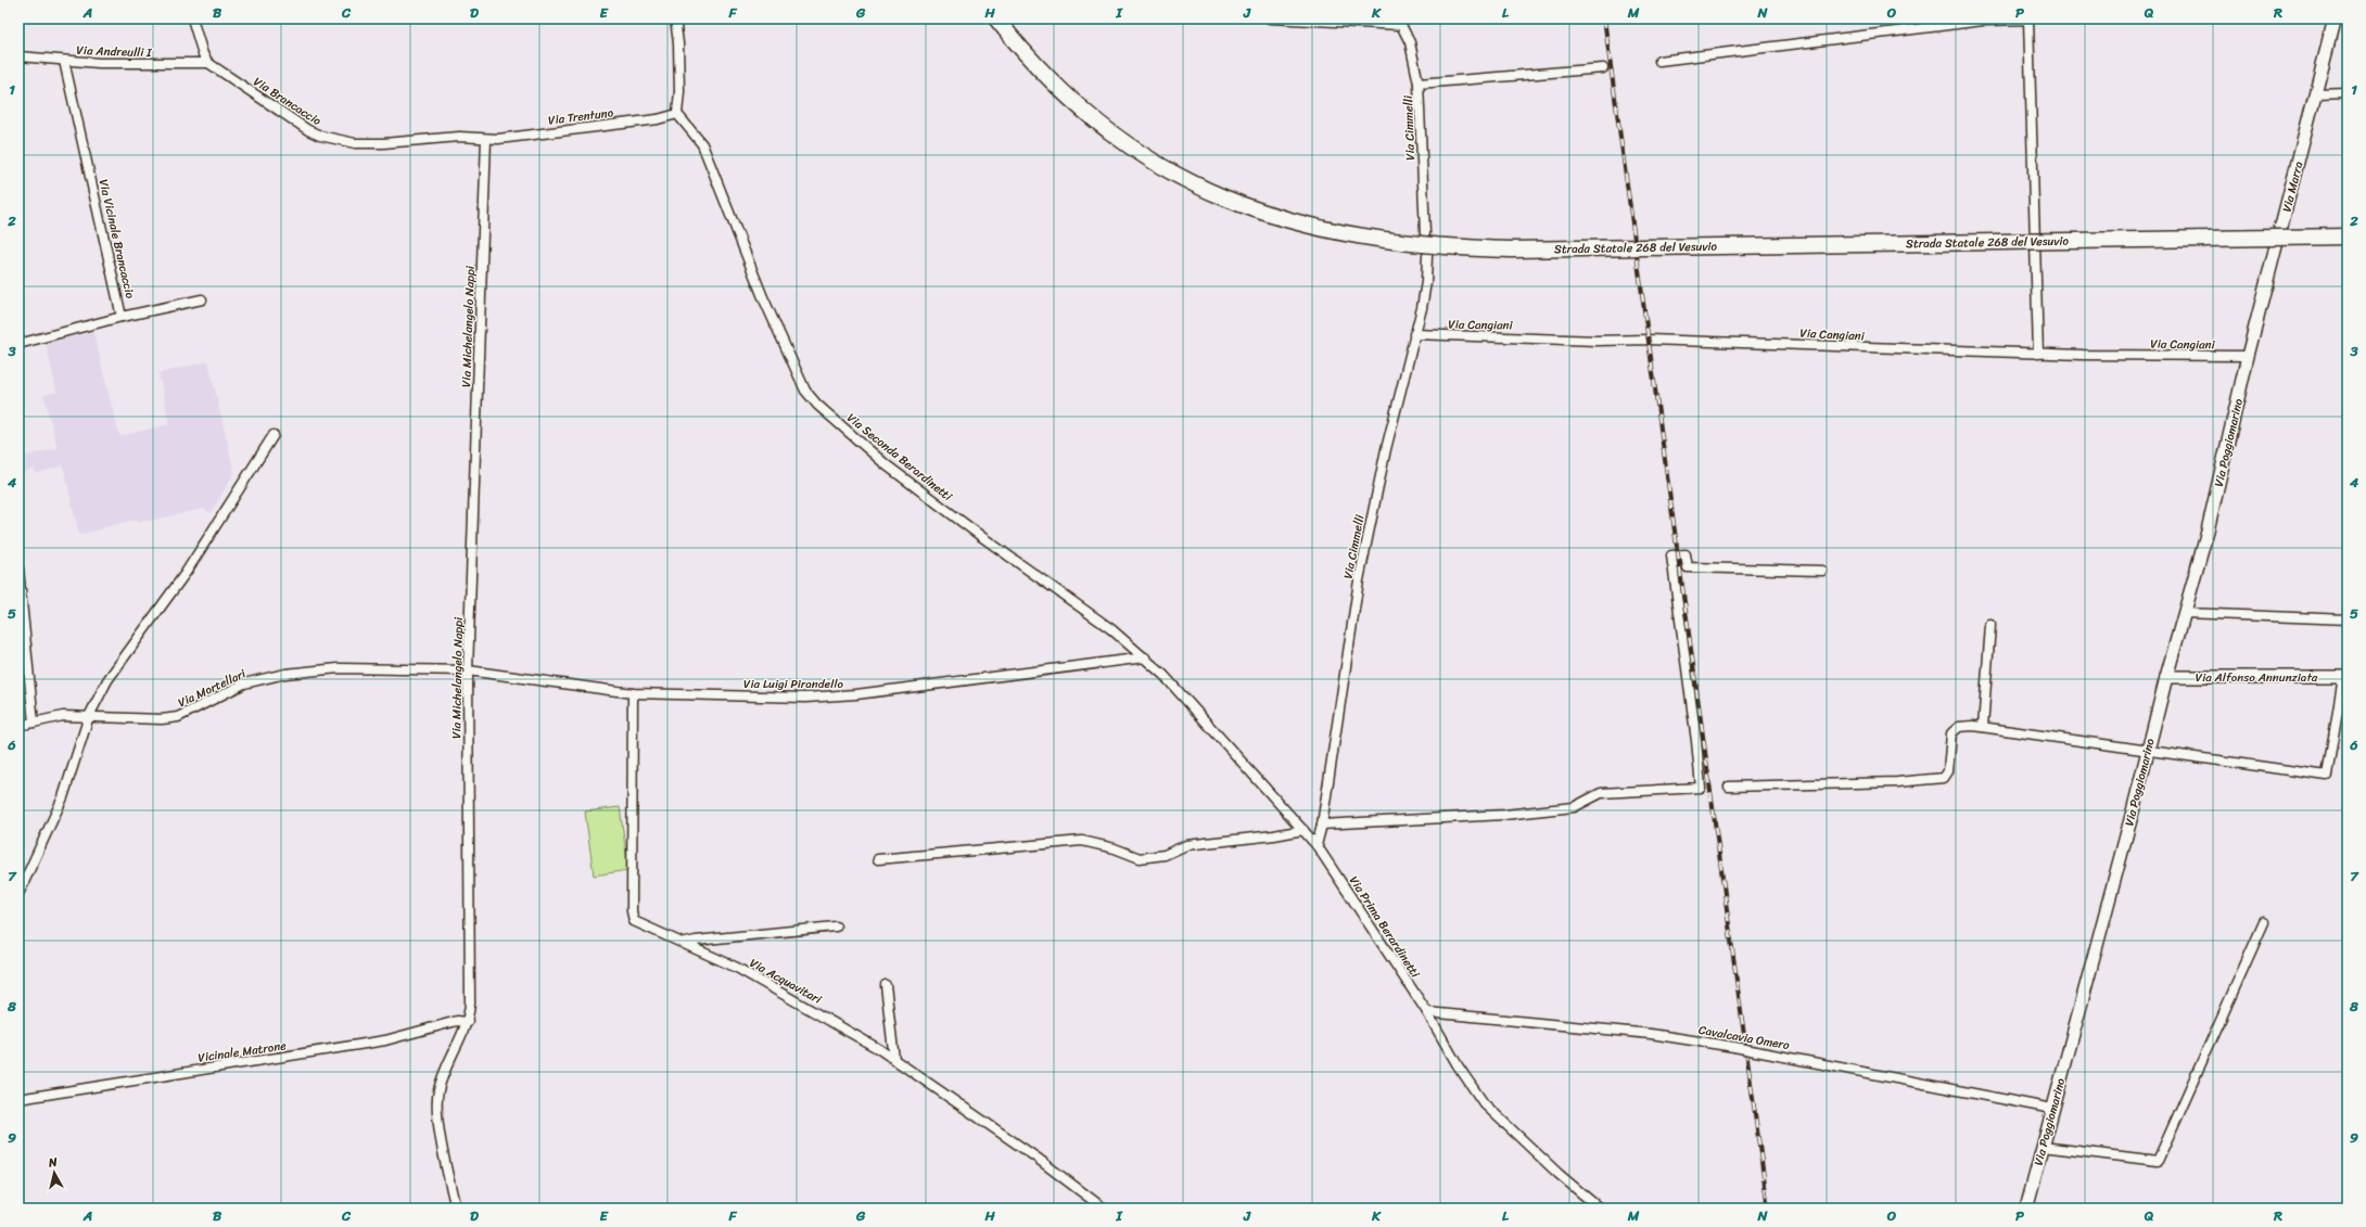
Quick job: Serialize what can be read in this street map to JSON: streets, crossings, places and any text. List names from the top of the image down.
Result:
{
  "streets": {
    "highway": ["Strada Statale 268 del Vesuvio"],
    "main road": ["Via Marra", "Via Poggiomarino", "Via Alfonso Annunziata"],
    "street": [
      "Via Andreulli I",
      "Via Brancaccio",
      "Via Trentuno",
      "Via Cimmelli",
      "Via Vicinale Brancaccio",
      "Via Cangiani",
      "Via Michelangelo Nappi",
      "Via Seconda Berardinetti",
      "Via Luigi Pirandello",
      "Via Mortellari",
      "Via Prima Berardinetti",
      "Via Acquavitari",
      "Cavalcavia Omero",
      "Vicinale Matrone"
    ]
  },
  "crossings": [
    ["Via Andreulli I", "Via Brancaccio"],
    ["Via Andreulli I", "Via Vicinale Brancaccio"],
    ["Via Brancaccio", "Via Trentuno"],
    ["Via Brancaccio", "Via Michelangelo Nappi"],
    ["Via Trentuno", "Via Michelangelo Nappi"],
    ["Via Trentuno", "Via Seconda Berardinetti"],
    ["Via Cimmelli", "Via Cangiani"],
    ["Via Cimmelli", "Via Prima Berardinetti"],
    ["Via Marra", "Via Cangiani"],
    ["Via Marra", "Via Poggiomarino"],
    ["Via Cangiani", "Via Poggiomarino"],
    ["Via Michelangelo Nappi", "Via Luigi Pirandello"],
    ["Via Michelangelo Nappi", "Via Mortellari"],
    ["Via Michelangelo Nappi", "Vicinale Matrone"],
    ["Via Poggiomarino", "Via Alfonso Annunziata"],
    ["Via Poggiomarino", "Cavalcavia Omero"],
    ["Via Seconda Berardinetti", "Via Luigi Pirandello"],
    ["Via Seconda Berardinetti", "Via Prima Berardinetti"],
    ["Via Luigi Pirandello", "Via Mortellari"],
    ["Via Luigi Pirandello", "Via Prima Berardinetti"],
    ["Via Luigi Pirandello", "Via Acquavitari"],
    ["Via Prima Berardinetti", "Cavalcavia Omero"]
  ],
  "north": "top",
  "grid": {
    "columns": [
      "A",
      "B",
      "C",
      "D",
      "E",
      "F",
      "G",
      "H",
      "I",
      "J",
      "K",
      "L",
      "M",
      "N",
      "O",
      "P",
      "Q",
      "R"
    ],
    "rows": [
      "1",
      "2",
      "3",
      "4",
      "5",
      "6",
      "7",
      "8",
      "9"
    ]
  }
}
